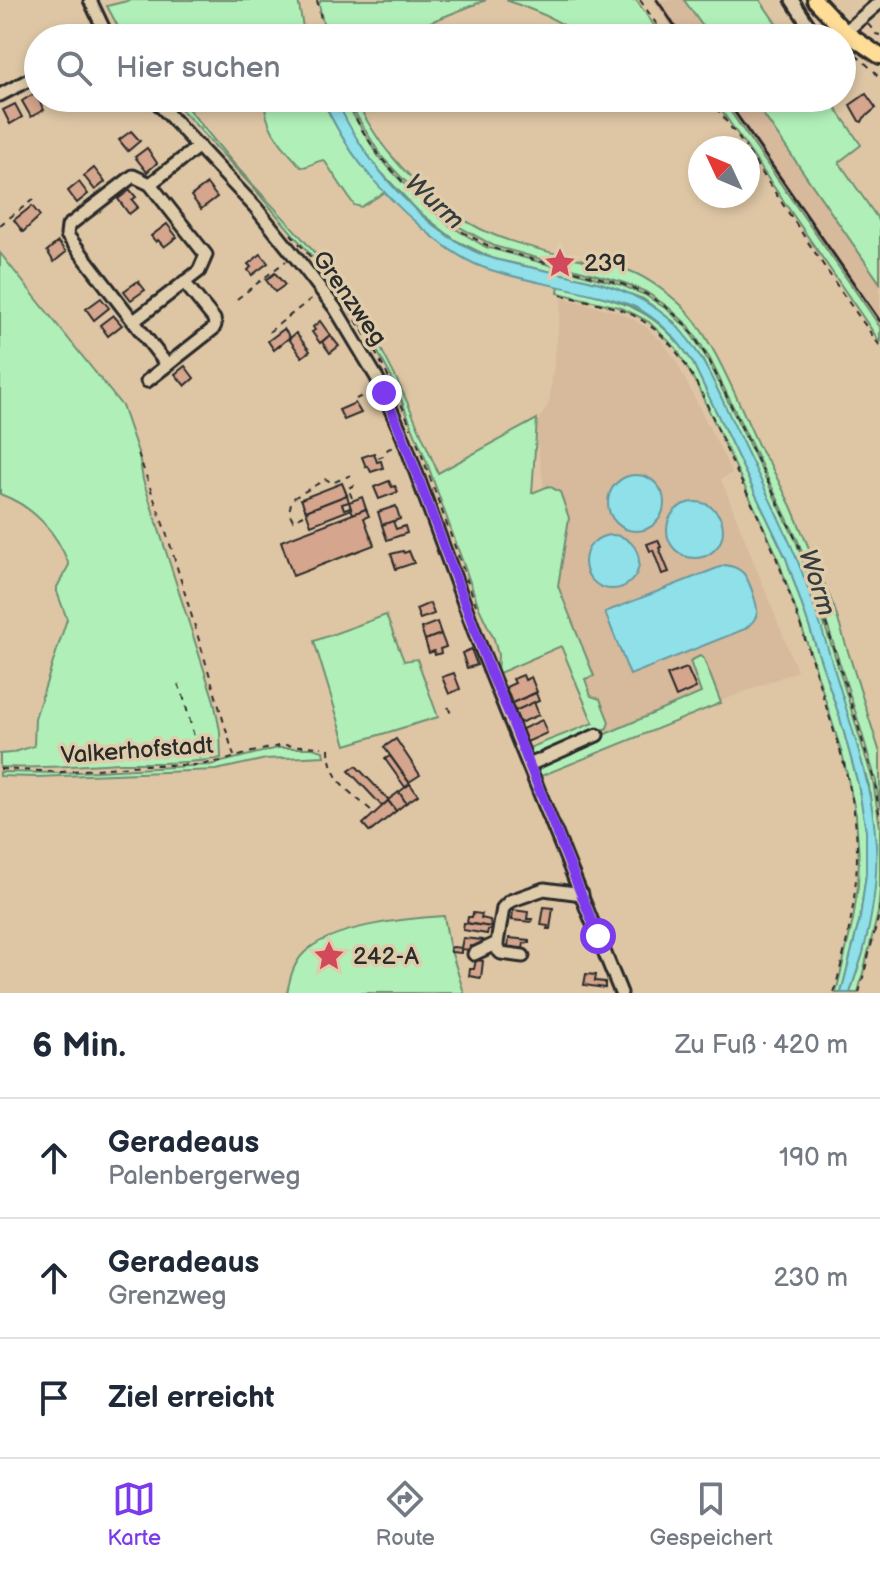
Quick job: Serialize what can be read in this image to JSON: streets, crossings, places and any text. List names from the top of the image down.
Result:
{
  "streets": {
    "street": ["Grenzweg"],
    "path": ["Valkerhofstadt"]
  },
  "water": ["Wurm", "Worm"],
  "places": {
    "place": ["239", "242-A"]
  },
  "north": "top left",
  "page": {
    "search": "Hier suchen",
    "heading": ["6 Min.", "Zu Fuß · 420 m"],
    "list": [
      ["Geradeaus", "Palenbergerweg", "190 m"],
      ["Geradeaus", "Grenzweg", "230 m"],
      "Ziel erreicht"
    ],
    "nav": ["Karte", "Route", "Gespeichert"]
  }
}
